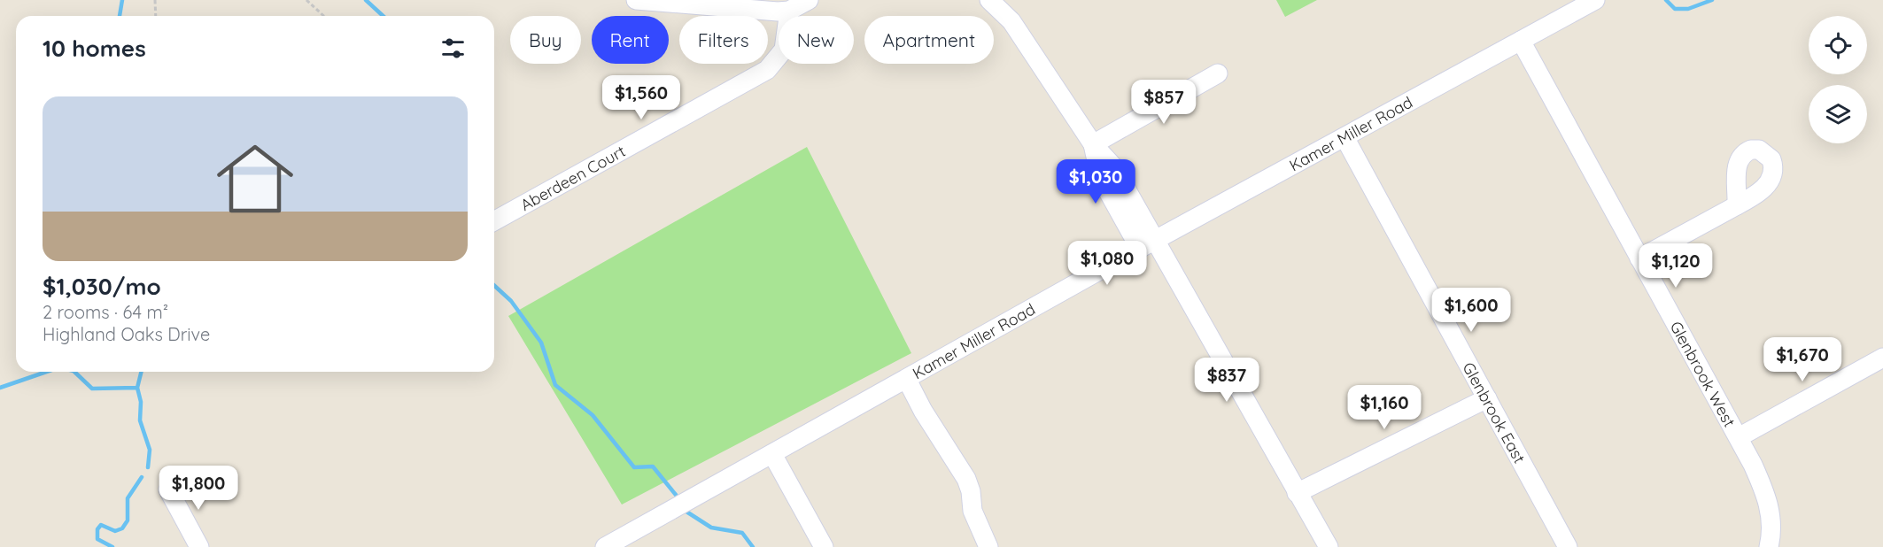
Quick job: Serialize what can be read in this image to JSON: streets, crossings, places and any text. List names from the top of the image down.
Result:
{
  "streets": {
    "street": [
      "Kamer Miller Road",
      "Aberdeen Court",
      "Glenbrook West",
      "Glenbrook East"
    ]
  },
  "crossings": [
    ["Kamer Miller Road", "Glenbrook West"],
    ["Kamer Miller Road", "Glenbrook East"]
  ],
  "page": {
    "chip": [
      "Buy",
      "Rent",
      "Filters",
      "New",
      "Apartment"
    ],
    "heading": "10 homes",
    "price": [
      "$1,560",
      "$857",
      "$1,030",
      "$1,080",
      "$1,120",
      "$1,600",
      "$1,670",
      "$837",
      "$1,160",
      "$1,800"
    ],
    "list": [
      {
        "name": "$1,030/mo",
        "note": "2 rooms · 64 m² · Highland Oaks Drive"
      }
    ]
  }
}
